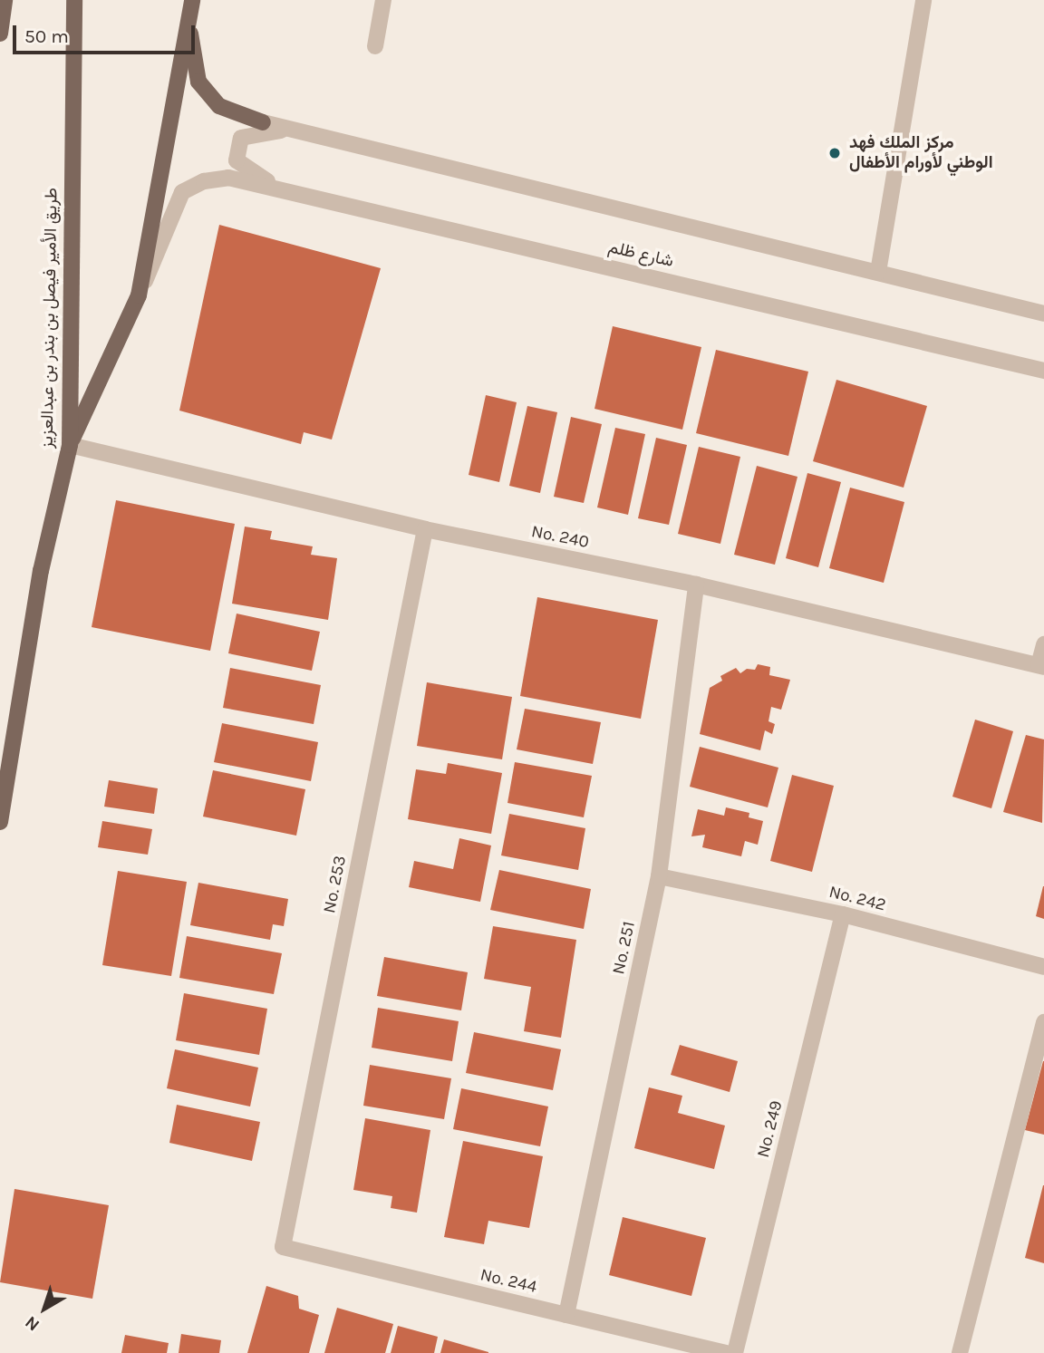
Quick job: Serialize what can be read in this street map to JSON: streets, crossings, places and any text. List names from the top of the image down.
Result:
{
  "streets": {
    "main road": ["طريق الأمير فيصل بن بندر بن عبدالعزيز"],
    "street": [
      "شارع ظلم",
      "No. 240",
      "No. 253",
      "No. 242",
      "No. 251",
      "No. 249",
      "No. 244"
    ]
  },
  "crossings": [
    ["طريق الأمير فيصل بن بندر بن عبدالعزيز", "No. 240"],
    ["No. 240", "No. 253"],
    ["No. 240", "No. 251"],
    ["No. 253", "No. 244"],
    ["No. 242", "No. 251"],
    ["No. 242", "No. 249"],
    ["No. 251", "No. 244"]
  ],
  "places": ["مركز الملك فهد الوطني لأورام الأطفال"],
  "scale_bar": "50 m",
  "north": "bottom left"
}
